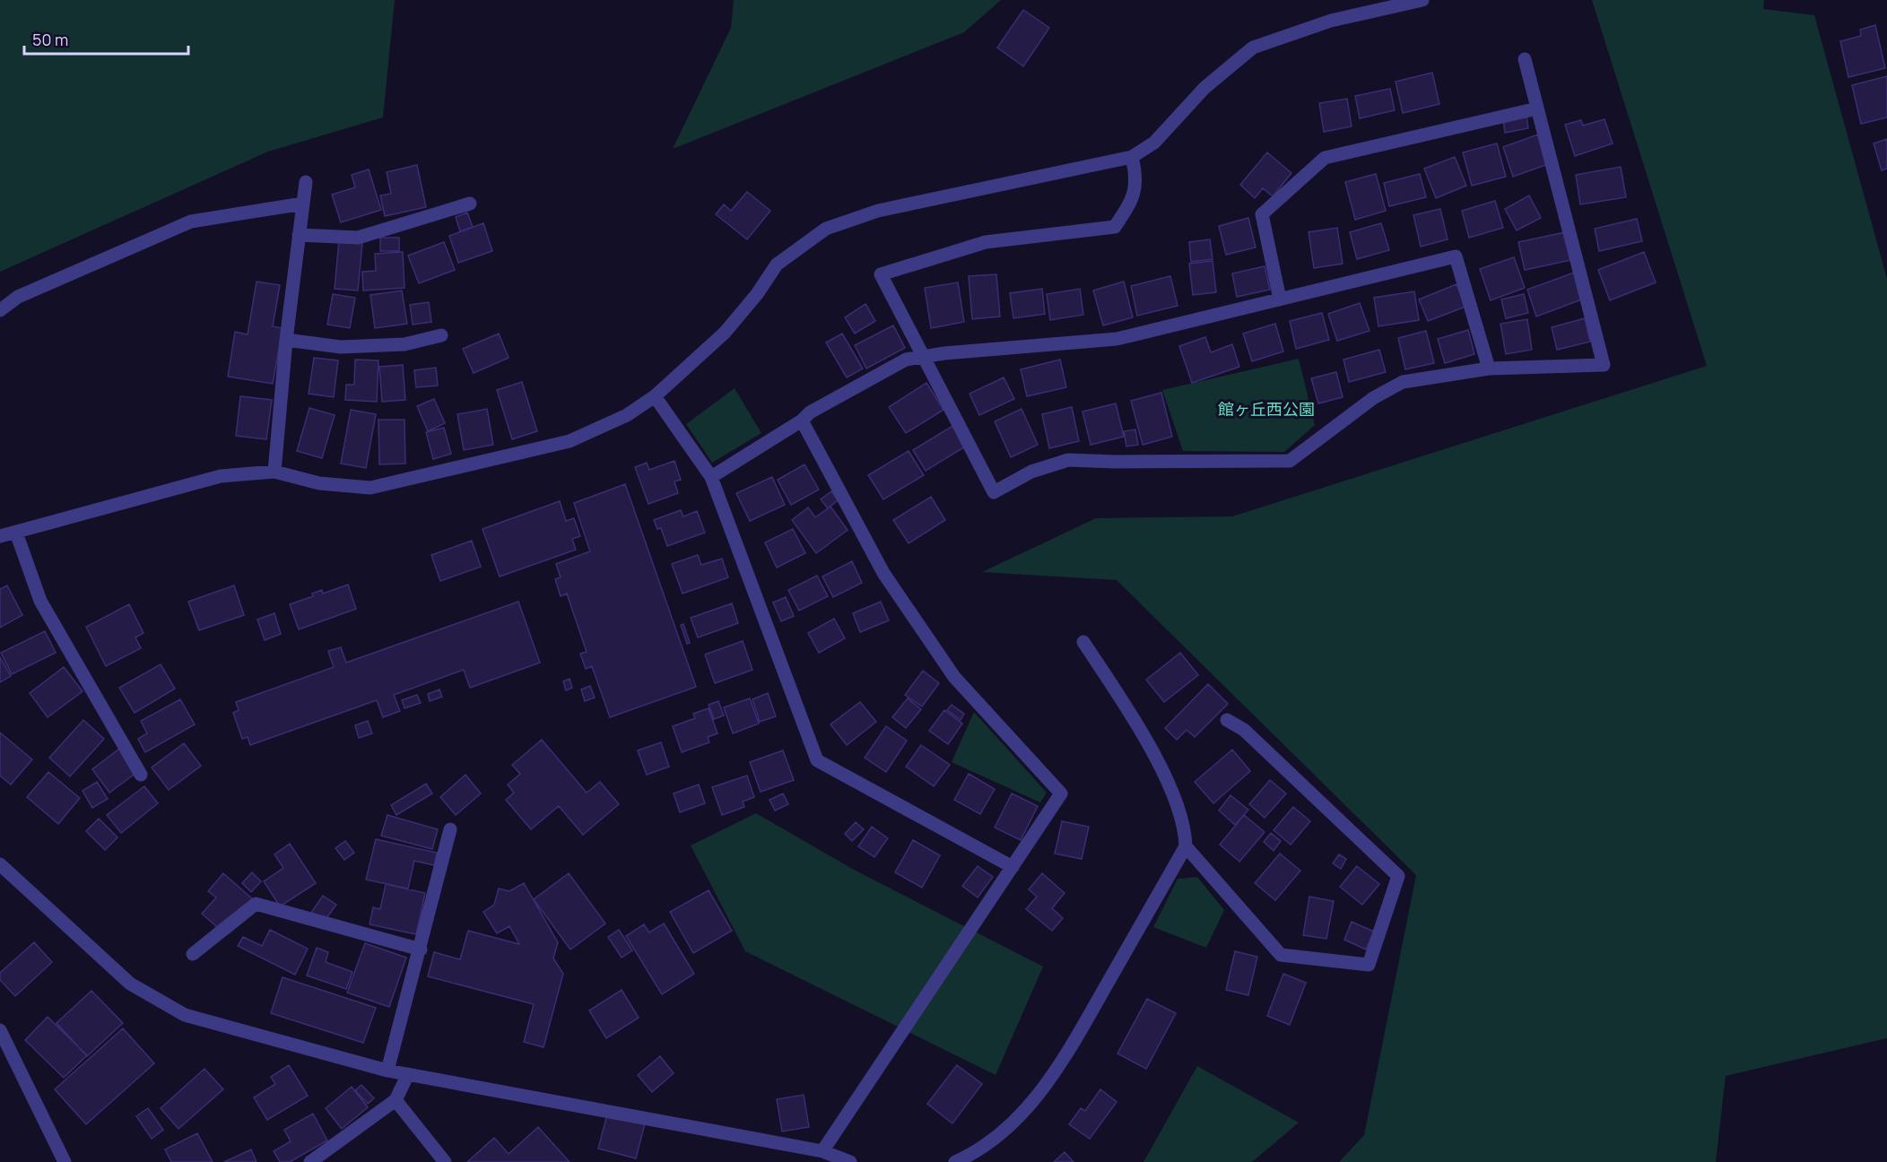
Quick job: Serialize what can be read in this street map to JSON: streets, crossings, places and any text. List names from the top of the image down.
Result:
{
  "parks": ["館ヶ丘西公園"],
  "scale_bar": "50 m"
}
